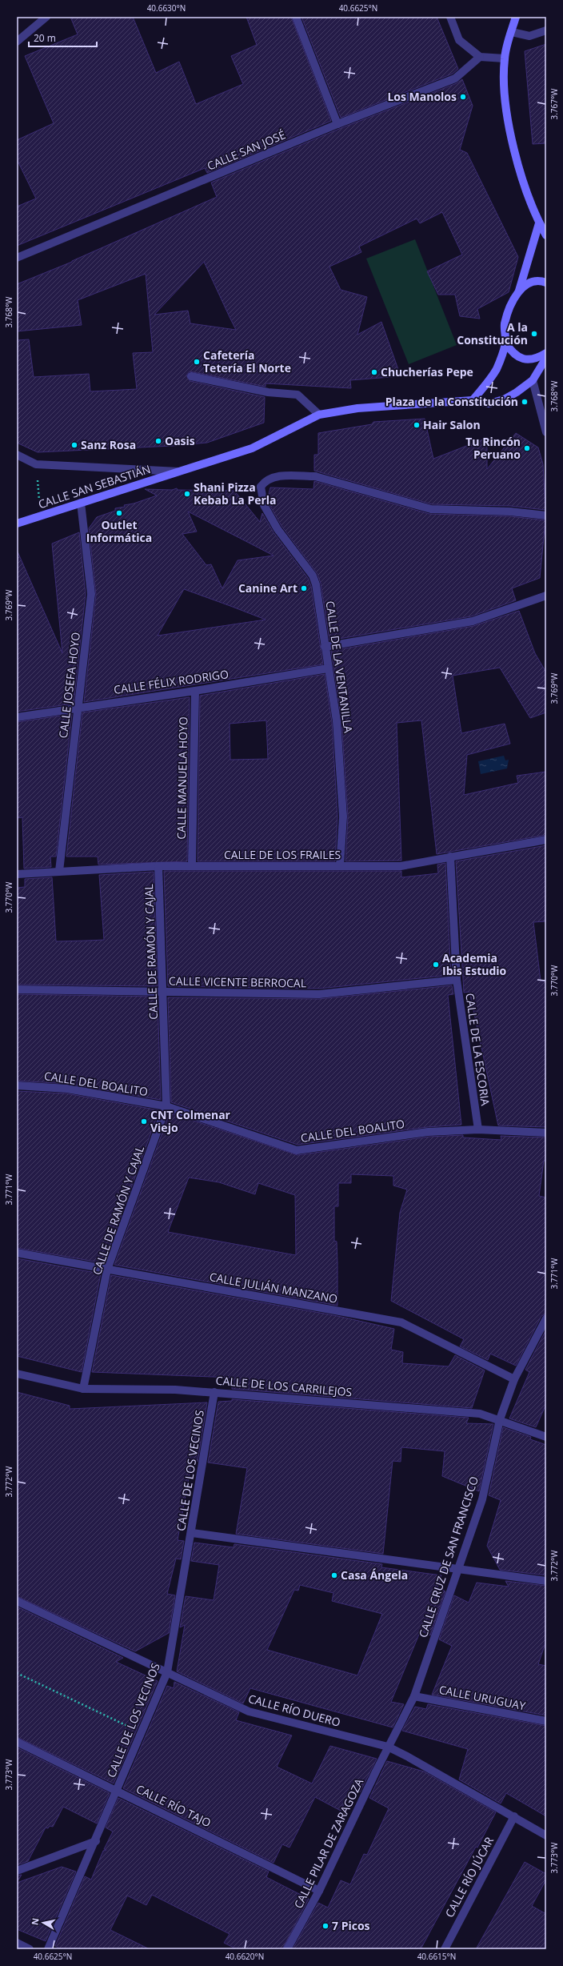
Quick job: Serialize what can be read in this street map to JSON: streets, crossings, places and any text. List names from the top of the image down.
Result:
{
  "streets": {
    "street": [
      "CALLE SAN JOSÉ",
      "CALLE SAN SEBASTIÁN",
      "CALLE DE LA VENTANILLA",
      "CALLE FÉLIX RODRIGO",
      "CALLE JOSEFA HOYO",
      "CALLE MANUELA HOYO",
      "CALLE DE LOS FRAILES",
      "CALLE DE RAMÓN Y CAJAL",
      "CALLE VICENTE BERROCAL",
      "CALLE DE LA ESCORIA",
      "CALLE DEL BOALITO",
      "CALLE JULIÁN MANZANO",
      "CALLE DE LOS CARRILEJOS",
      "CALLE DE LOS VECINOS",
      "CALLE CRUZ DE SAN FRANCISCO",
      "CALLE URUGUAY",
      "CALLE RÍO DUERO",
      "CALLE RÍO TAJO",
      "CALLE PILAR DE ZARAGOZA",
      "CALLE RÍO JÚCAR"
    ]
  },
  "crossings": [
    ["CALLE SAN SEBASTIÁN", "CALLE JOSEFA HOYO"],
    ["CALLE DE LA VENTANILLA", "CALLE FÉLIX RODRIGO"],
    ["CALLE DE LA VENTANILLA", "CALLE DE LOS FRAILES"],
    ["CALLE FÉLIX RODRIGO", "CALLE JOSEFA HOYO"],
    ["CALLE FÉLIX RODRIGO", "CALLE MANUELA HOYO"],
    ["CALLE JOSEFA HOYO", "CALLE DE LOS FRAILES"],
    ["CALLE MANUELA HOYO", "CALLE DE LOS FRAILES"],
    ["CALLE DE LOS FRAILES", "CALLE DE RAMÓN Y CAJAL"],
    ["CALLE DE LOS FRAILES", "CALLE DE LA ESCORIA"],
    ["CALLE DE RAMÓN Y CAJAL", "CALLE VICENTE BERROCAL"],
    ["CALLE DE RAMÓN Y CAJAL", "CALLE DEL BOALITO"],
    ["CALLE DE RAMÓN Y CAJAL", "CALLE JULIÁN MANZANO"],
    ["CALLE DE RAMÓN Y CAJAL", "CALLE DE LOS CARRILEJOS"],
    ["CALLE VICENTE BERROCAL", "CALLE DE LA ESCORIA"],
    ["CALLE DE LA ESCORIA", "CALLE DEL BOALITO"],
    ["CALLE JULIÁN MANZANO", "CALLE CRUZ DE SAN FRANCISCO"],
    ["CALLE DE LOS CARRILEJOS", "CALLE DE LOS VECINOS"],
    ["CALLE DE LOS CARRILEJOS", "CALLE CRUZ DE SAN FRANCISCO"],
    ["CALLE DE LOS VECINOS", "CALLE RÍO DUERO"],
    ["CALLE DE LOS VECINOS", "CALLE RÍO TAJO"],
    ["CALLE CRUZ DE SAN FRANCISCO", "CALLE URUGUAY"],
    ["CALLE CRUZ DE SAN FRANCISCO", "CALLE RÍO DUERO"],
    ["CALLE CRUZ DE SAN FRANCISCO", "CALLE PILAR DE ZARAGOZA"],
    ["CALLE RÍO DUERO", "CALLE PILAR DE ZARAGOZA"],
    ["CALLE RÍO DUERO", "CALLE RÍO JÚCAR"],
    ["CALLE RÍO TAJO", "CALLE PILAR DE ZARAGOZA"]
  ],
  "places": [
    "Los Manolos",
    "A la Constitución",
    "Cafetería Tetería El Norte",
    "Chucherías Pepe",
    "Plaza de la Constitución",
    "Hair Salon",
    "Oasis",
    "Sanz Rosa",
    "Tu Rincón Peruano",
    "Shani Pizza Kebab La Perla",
    "Outlet Informática",
    "Canine Art",
    "Academia Ibis Estudio",
    "CNT Colmenar Viejo",
    "Casa Ángela",
    "7 Picos"
  ],
  "scale_bar": "20 m",
  "north": "left",
  "coordinates": [
    "40.6630°N",
    "40.6625°N",
    "3.767°W",
    "3.768°W",
    "3.769°W",
    "3.770°W",
    "3.771°W",
    "3.772°W",
    "3.773°W",
    "40.6620°N",
    "40.6615°N"
  ]
}
